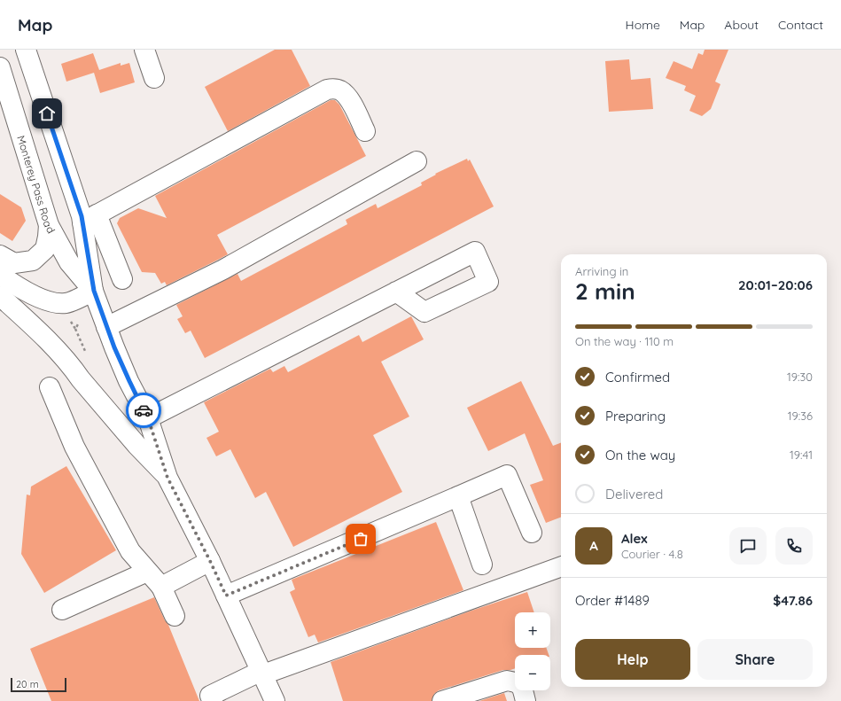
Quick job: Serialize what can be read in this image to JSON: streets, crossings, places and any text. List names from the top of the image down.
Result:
{
  "streets": {
    "main road": ["Monterey Pass Road"]
  },
  "scale_bar": "20 m",
  "page": {
    "header": "Map",
    "nav": [
      "Home",
      "Map",
      "About",
      "Contact"
    ],
    "heading": ["2 min", "Arriving in", "20:01–20:06"],
    "panel": [
      "Alex",
      "Courier · 4.8",
      "Order #1489",
      "$47.86"
    ],
    "bar": "On the way · 110 m",
    "list": [
      ["Confirmed", "19:30"],
      ["Preparing", "19:36"],
      ["On the way", "19:41"],
      "Delivered"
    ],
    "round": "A",
    "map_buttons": ["+", "−"],
    "buttons": ["Help", "Share"],
    "scale": "20 m"
  }
}
